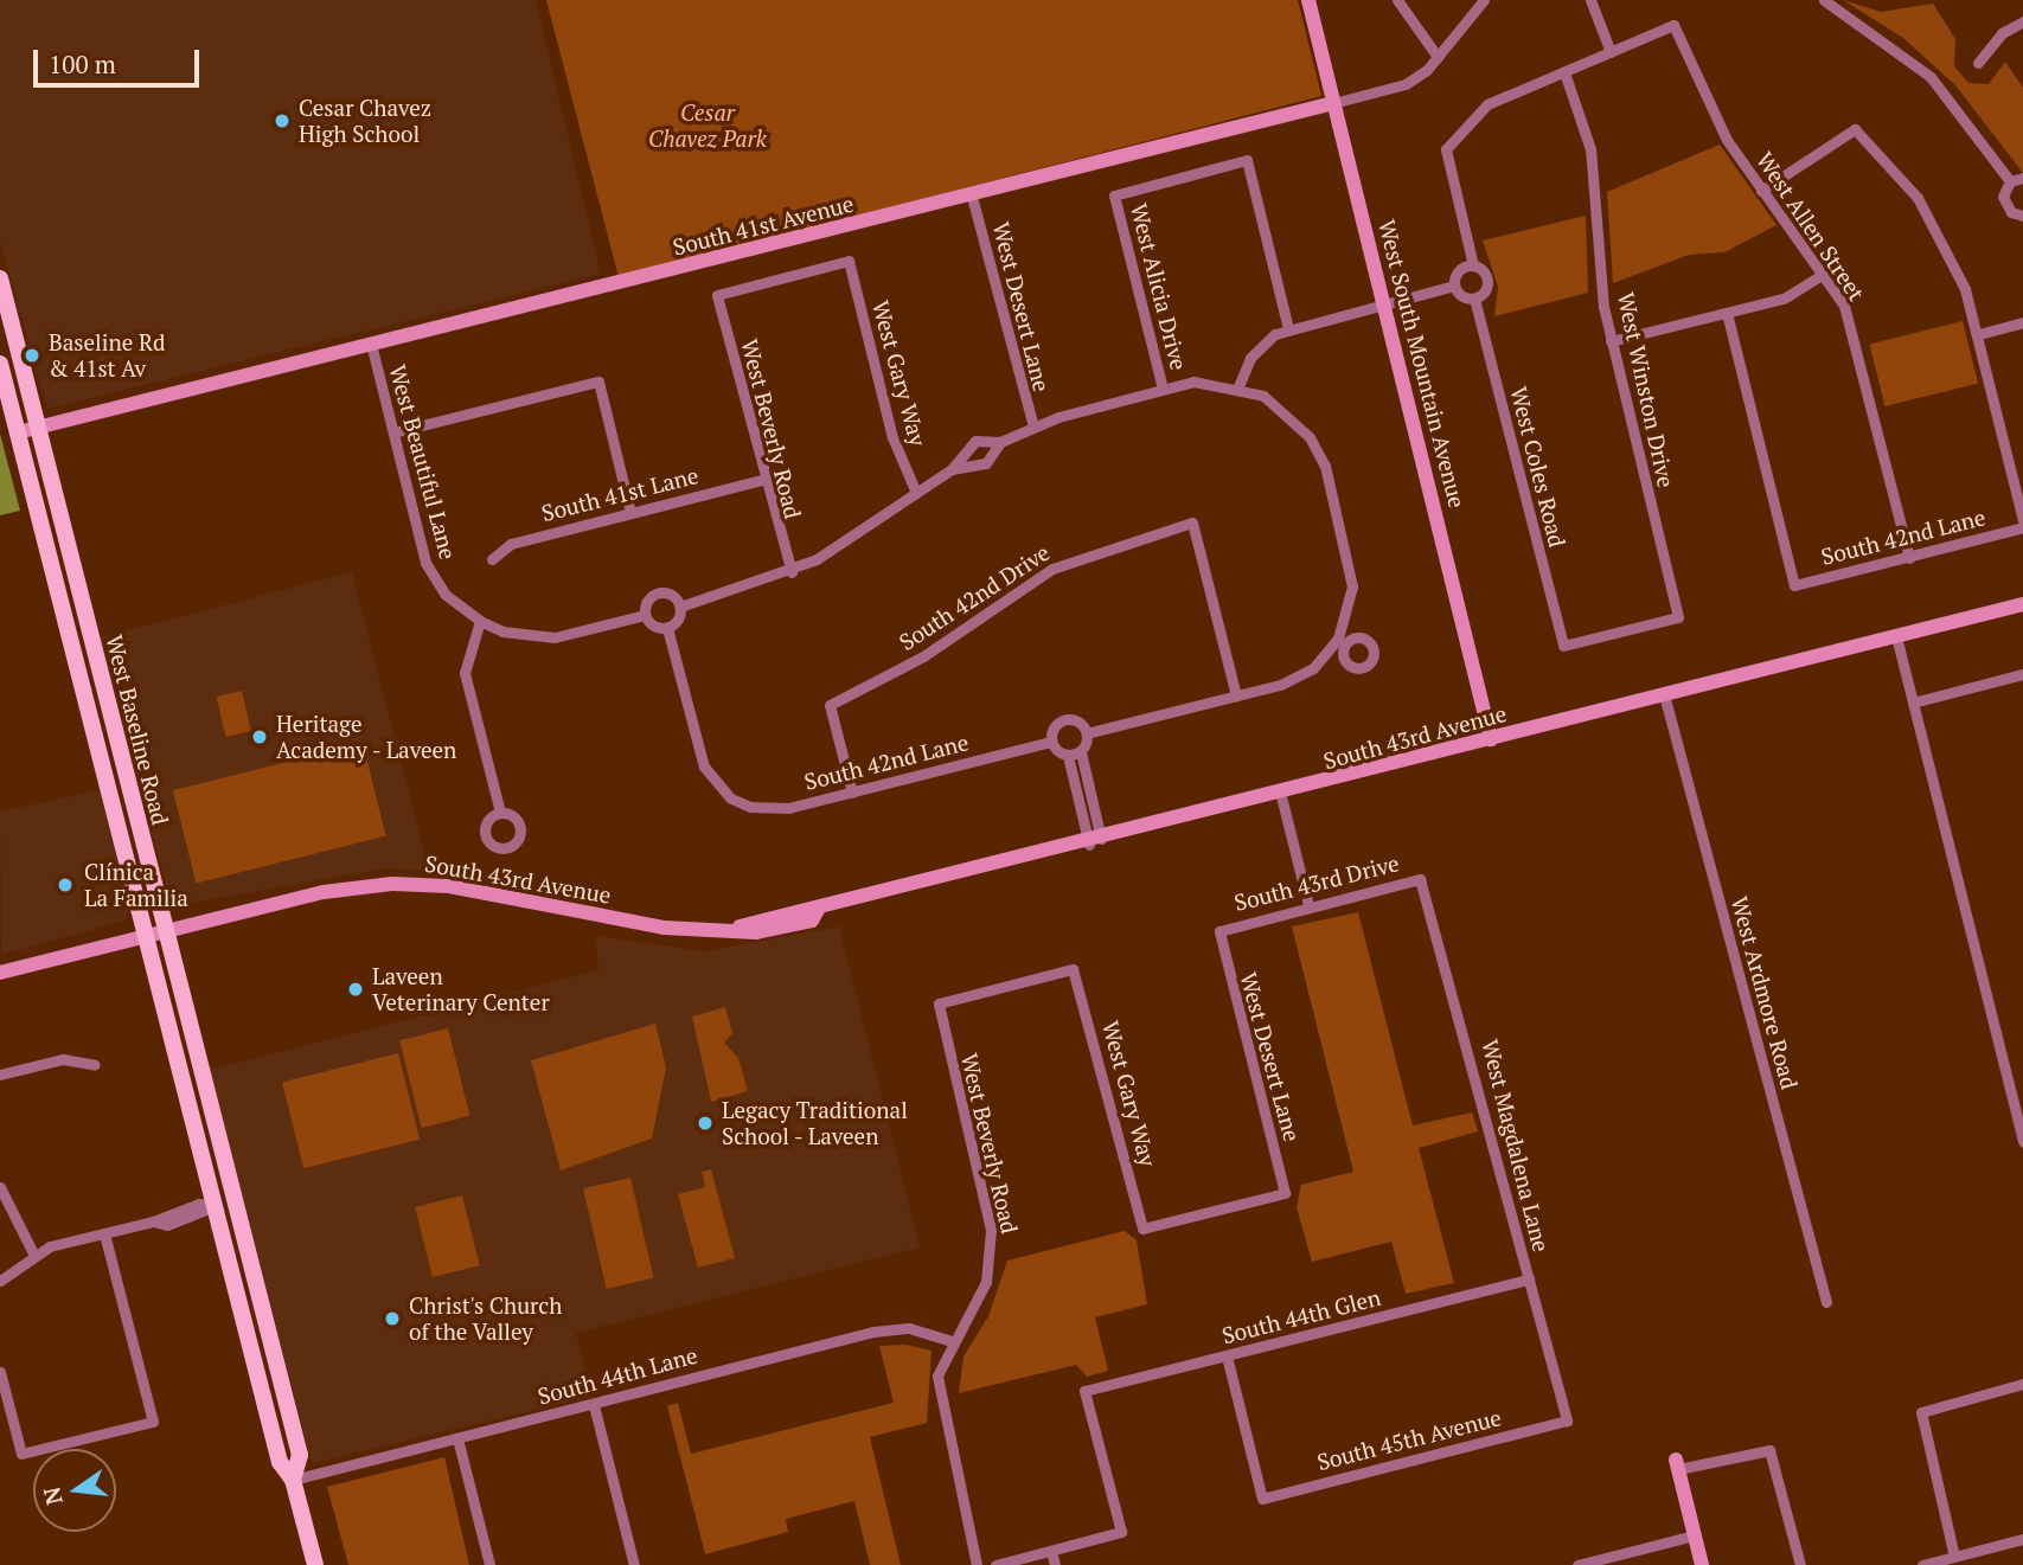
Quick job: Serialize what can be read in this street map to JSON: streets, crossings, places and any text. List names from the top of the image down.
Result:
{
  "streets": {
    "main road": ["West Baseline Road"],
    "street": [
      "South 41st Avenue",
      "West Allen Street",
      "West Alicia Drive",
      "West Desert Lane",
      "West South Mountain Avenue",
      "West Gary Way",
      "West Winston Drive",
      "West Beverly Road",
      "West Beautiful Lane",
      "West Coles Road",
      "South 41st Lane",
      "South 42nd Lane",
      "South 42nd Drive",
      "South 43rd Avenue",
      "South 43rd Drive",
      "West Ardmore Road",
      "West Magdalena Lane",
      "South 44th Glen",
      "South 44th Lane",
      "South 45th Avenue"
    ]
  },
  "crossings": [
    ["South 41st Avenue", "West Desert Lane"],
    ["South 41st Avenue", "West South Mountain Avenue"],
    ["South 41st Avenue", "West Beautiful Lane"],
    ["South 41st Avenue", "West Baseline Road"],
    ["West Allen Street", "South 42nd Lane"],
    ["West Desert Lane", "West Gary Way"],
    ["West Desert Lane", "South 43rd Drive"],
    ["West South Mountain Avenue", "South 43rd Avenue"],
    ["West Gary Way", "West Beverly Road"],
    ["West Winston Drive", "West Coles Road"],
    ["West Beverly Road", "South 41st Lane"],
    ["West Beverly Road", "South 44th Lane"],
    ["South 42nd Lane", "South 42nd Drive"],
    ["West Baseline Road", "South 43rd Avenue"],
    ["West Baseline Road", "South 44th Lane"],
    ["South 43rd Avenue", "West Ardmore Road"],
    ["South 43rd Drive", "West Magdalena Lane"],
    ["West Magdalena Lane", "South 44th Glen"],
    ["West Magdalena Lane", "South 45th Avenue"],
    ["South 44th Glen", "South 45th Avenue"]
  ],
  "parks": ["Cesar Chavez Park"],
  "places": [
    "Cesar Chavez High School",
    "Baseline Rd & 41st Av",
    "Heritage Academy - Laveen",
    "Clínica La Familia",
    "Laveen Veterinary Center",
    "Legacy Traditional School - Laveen",
    "Christ's Church of the Valley"
  ],
  "scale_bar": "100 m",
  "north": "left"
}
